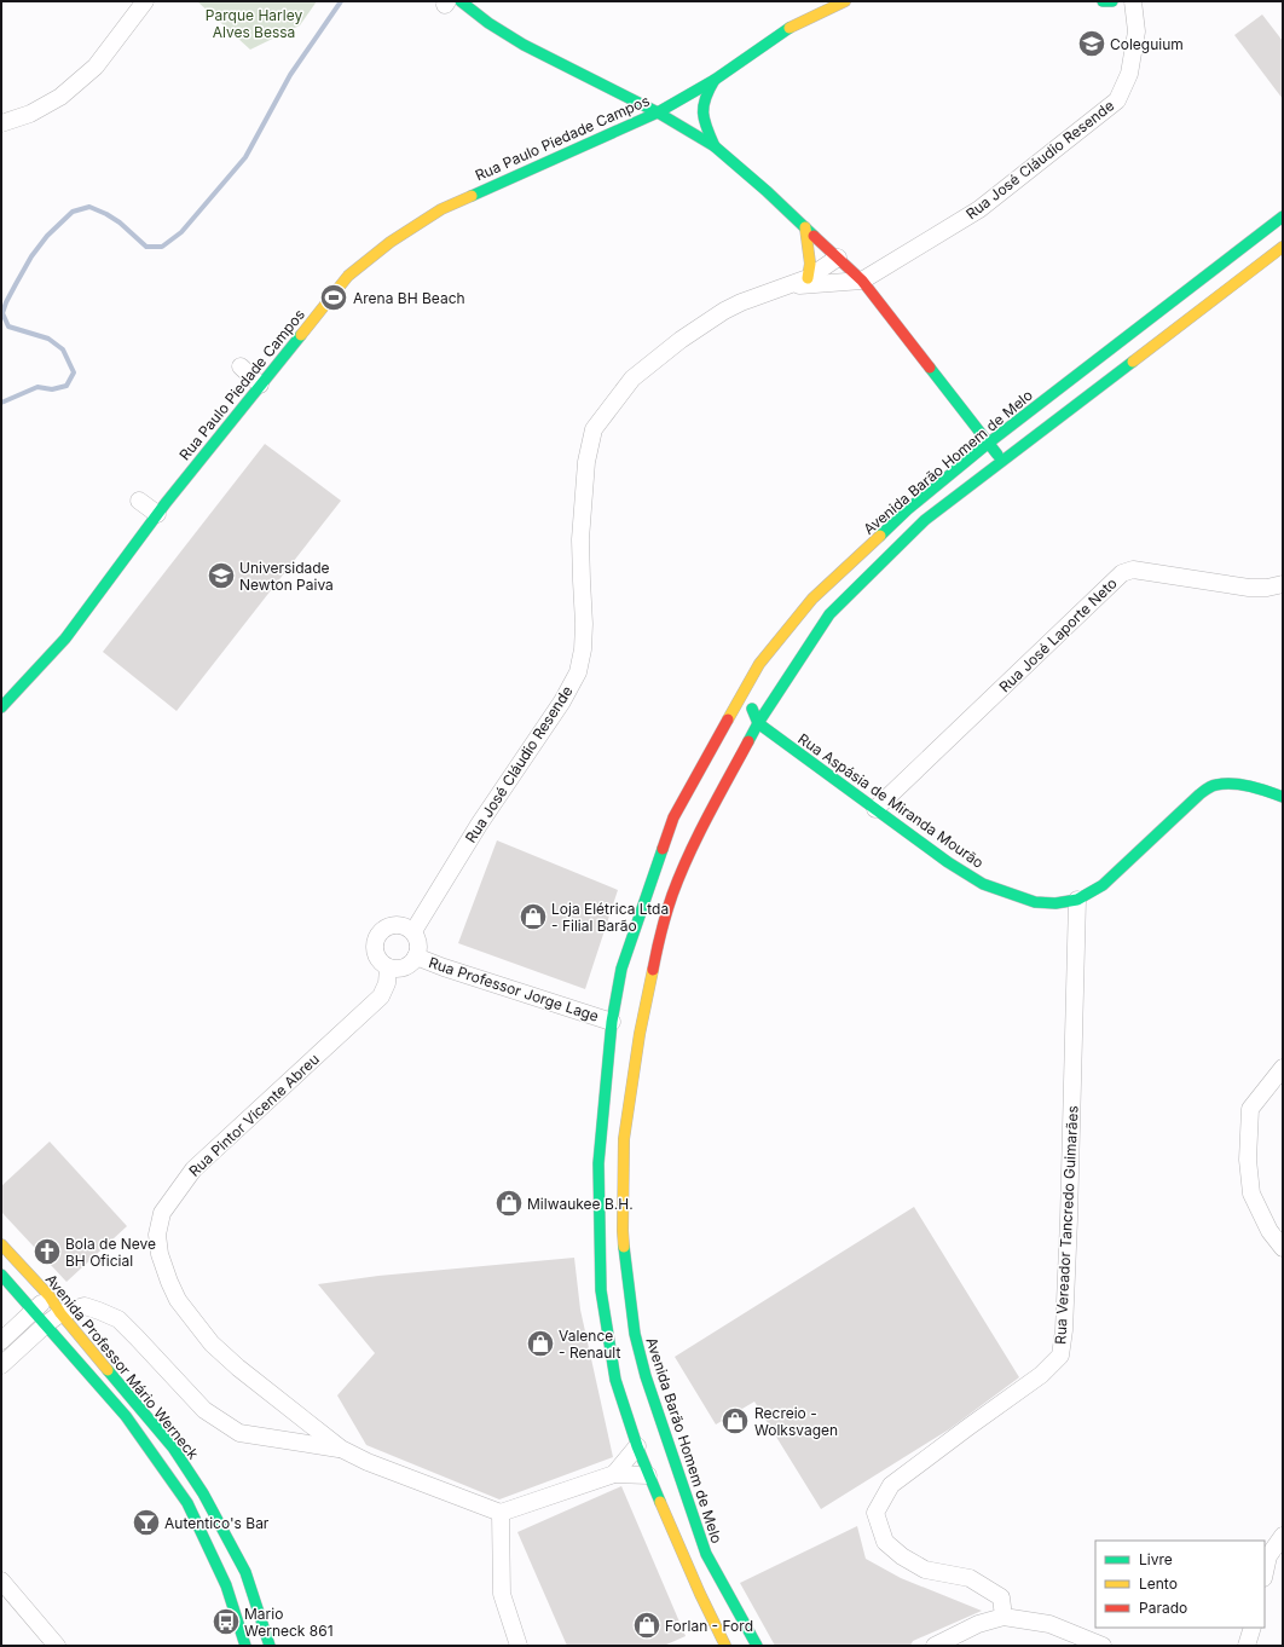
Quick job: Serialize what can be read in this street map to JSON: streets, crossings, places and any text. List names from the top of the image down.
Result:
{
  "streets": {
    "main road": [
      "Rua Paulo Piedade Campos",
      "Avenida Barão Homem de Melo",
      "Rua Aspásia de Miranda Mourão",
      "Avenida Professor Mário Werneck"
    ],
    "street": [
      "Rua José Cláudio Resende",
      "Rua José Laporte Neto",
      "Rua Professor Jorge Lage",
      "Rua Pintor Vicente Abreu",
      "Rua Vereador Tancredo Guimarães"
    ]
  },
  "crossings": [
    ["Rua José Cláudio Resende", "Rua Professor Jorge Lage"],
    ["Rua José Cláudio Resende", "Rua Pintor Vicente Abreu"],
    ["Avenida Barão Homem de Melo", "Rua Aspásia de Miranda Mourão"],
    ["Avenida Barão Homem de Melo", "Rua Professor Jorge Lage"],
    ["Rua José Laporte Neto", "Rua Aspásia de Miranda Mourão"],
    ["Rua Aspásia de Miranda Mourão", "Rua Vereador Tancredo Guimarães"],
    ["Rua Professor Jorge Lage", "Rua Pintor Vicente Abreu"]
  ],
  "parks": ["Parque Harley Alves Bessa"],
  "places": {
    "school or university": ["Coleguium", "Universidade Newton Paiva"],
    "sports": ["Arena BH Beach"],
    "shop": [
      "Loja Elétrica Ltda - Filial Barão",
      "Milwaukee B.H.",
      "Valence - Renault",
      "Recreio - Wolksvagen",
      "Forlan - Ford"
    ],
    "church": ["Bola de Neve BH Oficial"],
    "bar": ["Autentico's Bar"],
    "bus stop": ["Mario Werneck 861"]
  },
  "legend": ["Livre", "Lento", "Parado"]
}
